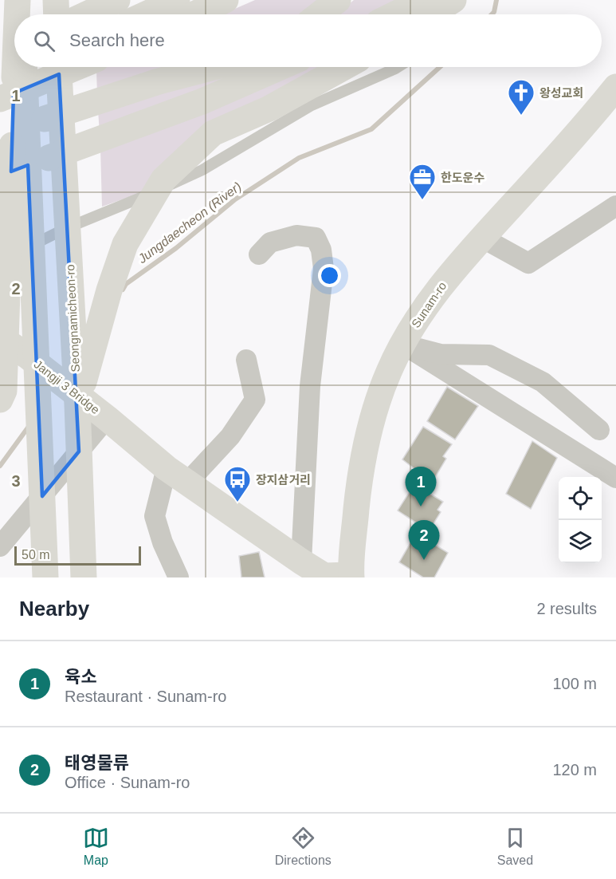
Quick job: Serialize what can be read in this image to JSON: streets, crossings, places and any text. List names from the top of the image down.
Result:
{
  "streets": {
    "main road": ["Sunam-ro", "Seongnamicheon-ro", "Jangji 3 Bridge"]
  },
  "crossings": [
    ["Sunam-ro", "Jangji 3 Bridge"]
  ],
  "water": ["Jungdaecheon (River)"],
  "places": {
    "church": ["왕성교회"],
    "office": ["한도운수"],
    "bus stop": ["장지삼거리"]
  },
  "scale_bar": "50 m",
  "page": {
    "search": "Search here",
    "pins": ["1", "2"],
    "scale": "50 m",
    "heading": ["Nearby", "2 results"],
    "list": [
      {
        "mark": "1",
        "name": "육소",
        "note": "Restaurant · Sunam-ro",
        "value": "100 m"
      },
      {
        "mark": "2",
        "name": "태영물류",
        "note": "Office · Sunam-ro",
        "value": "120 m"
      }
    ],
    "nav": ["Map", "Directions", "Saved"]
  },
  "grid": {
    "rows": ["1", "2", "3"]
  }
}
